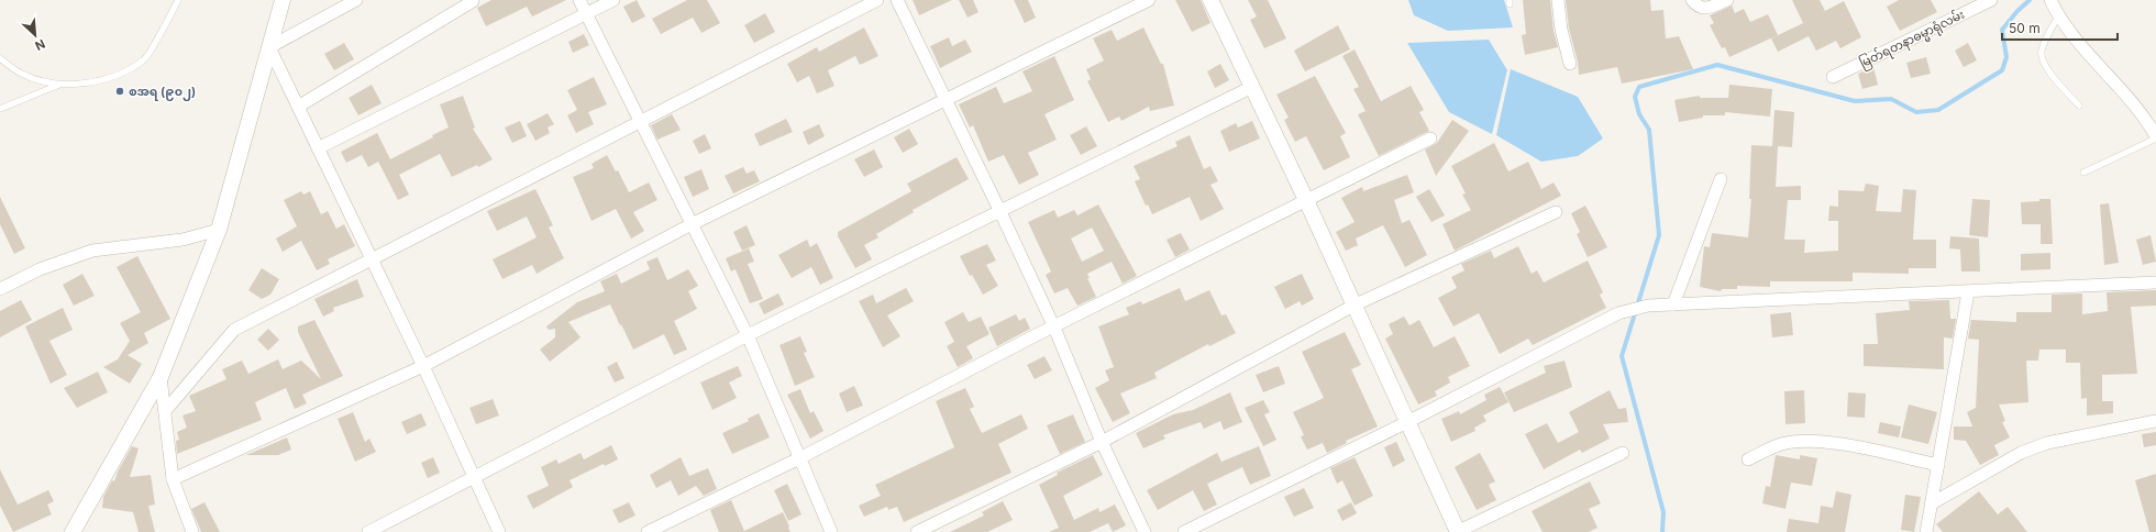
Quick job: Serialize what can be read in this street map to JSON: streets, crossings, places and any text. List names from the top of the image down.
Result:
{
  "streets": {
    "street": ["မြတ်ရတနာဓမ္မာရုံလမ်း"]
  },
  "places": ["စအရ (၉၀၂)"],
  "scale_bar": "50 m",
  "north": "bottom right"
}
